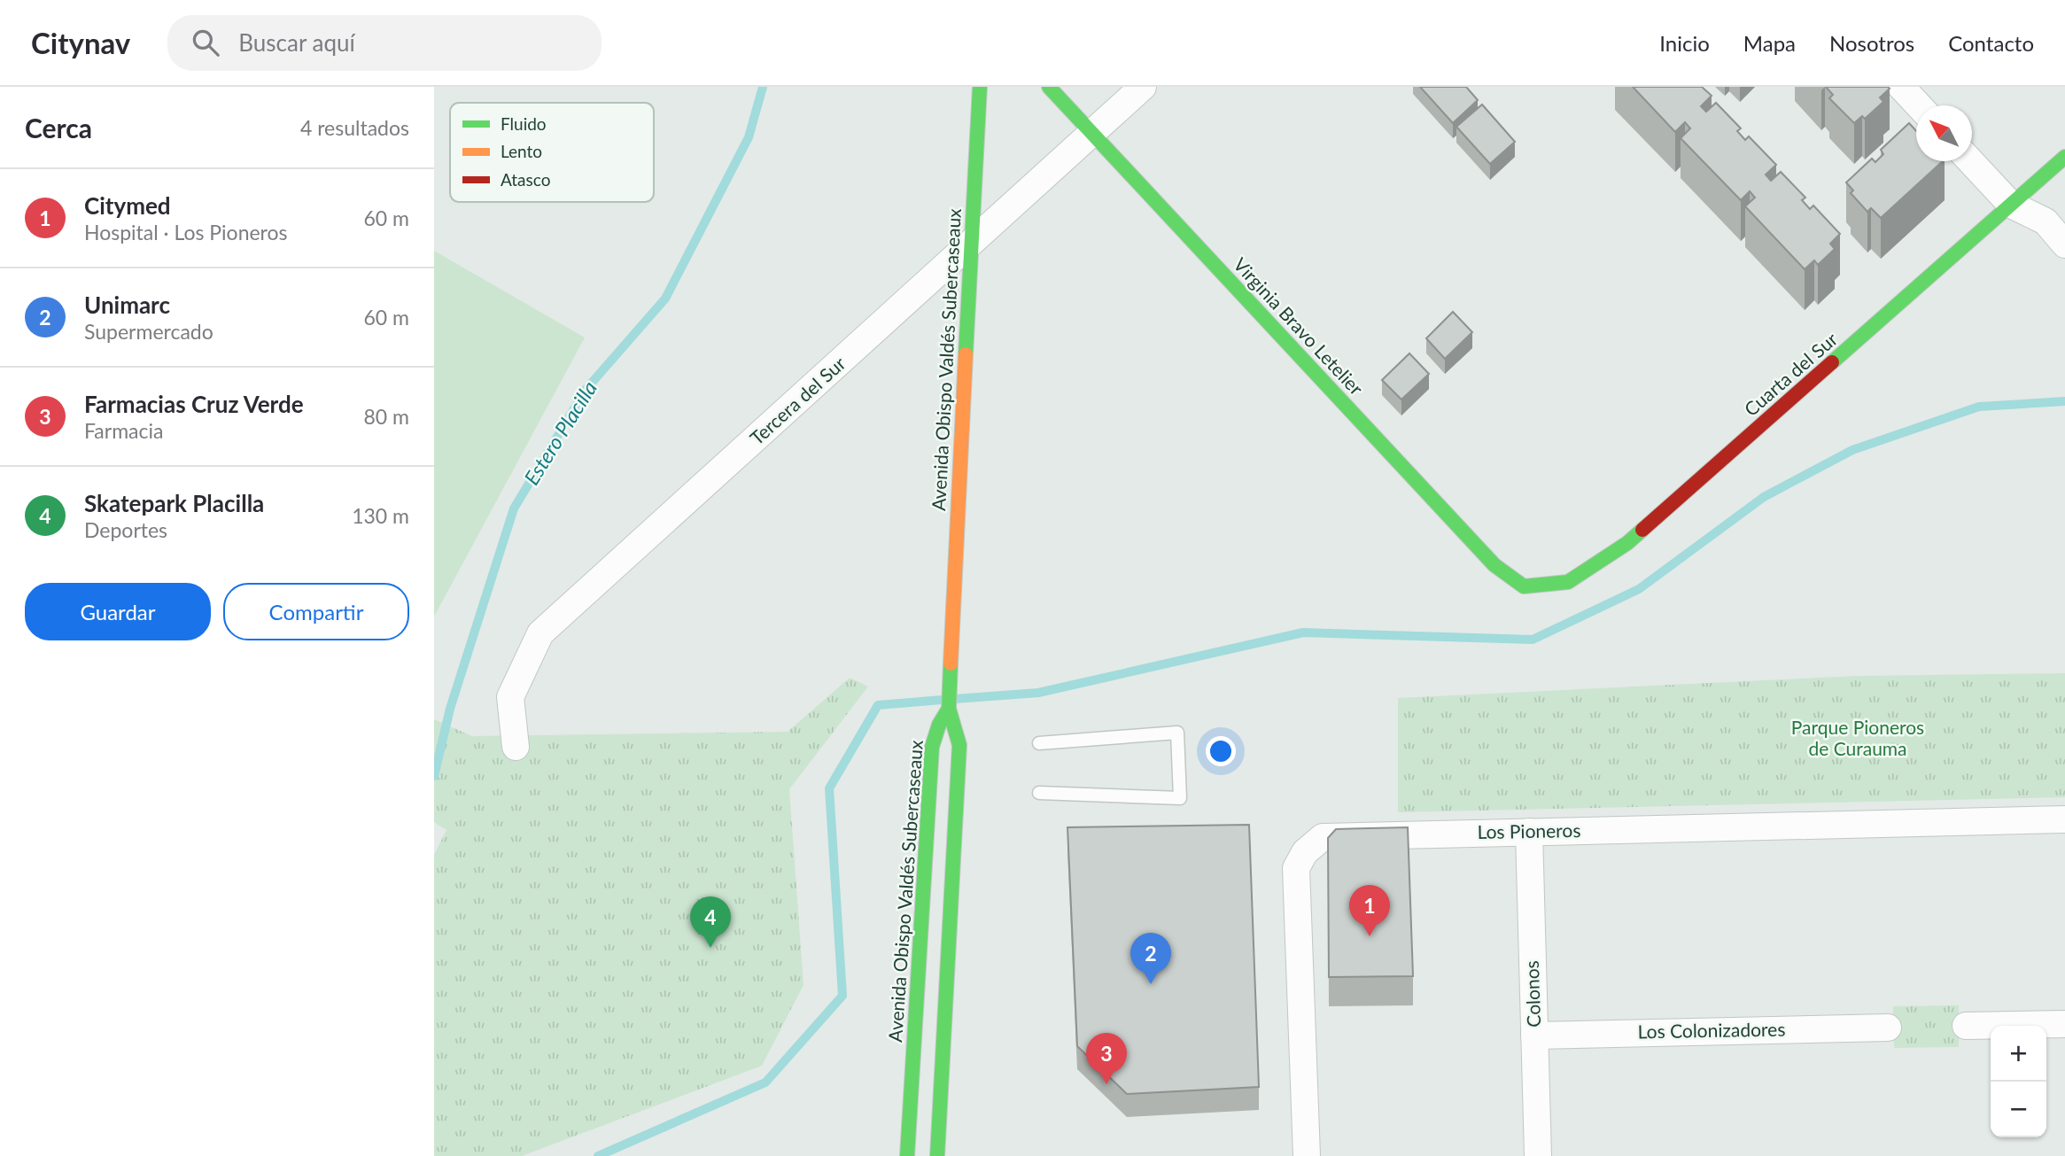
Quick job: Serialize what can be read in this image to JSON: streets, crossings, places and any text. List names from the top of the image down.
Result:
{
  "streets": {
    "main road": ["Virginia Bravo Letelier", "Avenida Obispo Valdés Subercaseaux", "Cuarta del Sur"],
    "street": [
      "Tercera del Sur",
      "Los Pioneros",
      "Colonos",
      "Los Colonizadores"
    ]
  },
  "crossings": [
    ["Virginia Bravo Letelier", "Cuarta del Sur"],
    ["Virginia Bravo Letelier", "Tercera del Sur"],
    ["Avenida Obispo Valdés Subercaseaux", "Tercera del Sur"],
    ["Los Pioneros", "Colonos"],
    ["Colonos", "Los Colonizadores"]
  ],
  "water": ["Estero Placilla"],
  "parks": ["Parque Pioneros de Curauma"],
  "legend": ["Fluido", "Lento", "Atasco"],
  "north": "top left",
  "page": {
    "header": "Citynav",
    "search": "Buscar aquí",
    "nav": [
      "Inicio",
      "Mapa",
      "Nosotros",
      "Contacto"
    ],
    "heading": ["Cerca", "4 resultados"],
    "list": [
      {
        "mark": "1",
        "name": "Citymed",
        "note": "Hospital · Los Pioneros",
        "value": "60 m"
      },
      {
        "mark": "2",
        "name": "Unimarc",
        "note": "Supermercado",
        "value": "60 m"
      },
      {
        "mark": "3",
        "name": "Farmacias Cruz Verde",
        "note": "Farmacia",
        "value": "80 m"
      },
      {
        "mark": "4",
        "name": "Skatepark Placilla",
        "note": "Deportes",
        "value": "130 m"
      }
    ],
    "buttons": ["Guardar", "Compartir"],
    "pins": [
      "1",
      "4",
      "2",
      "3"
    ],
    "map_buttons": ["+", "−"]
  }
}
